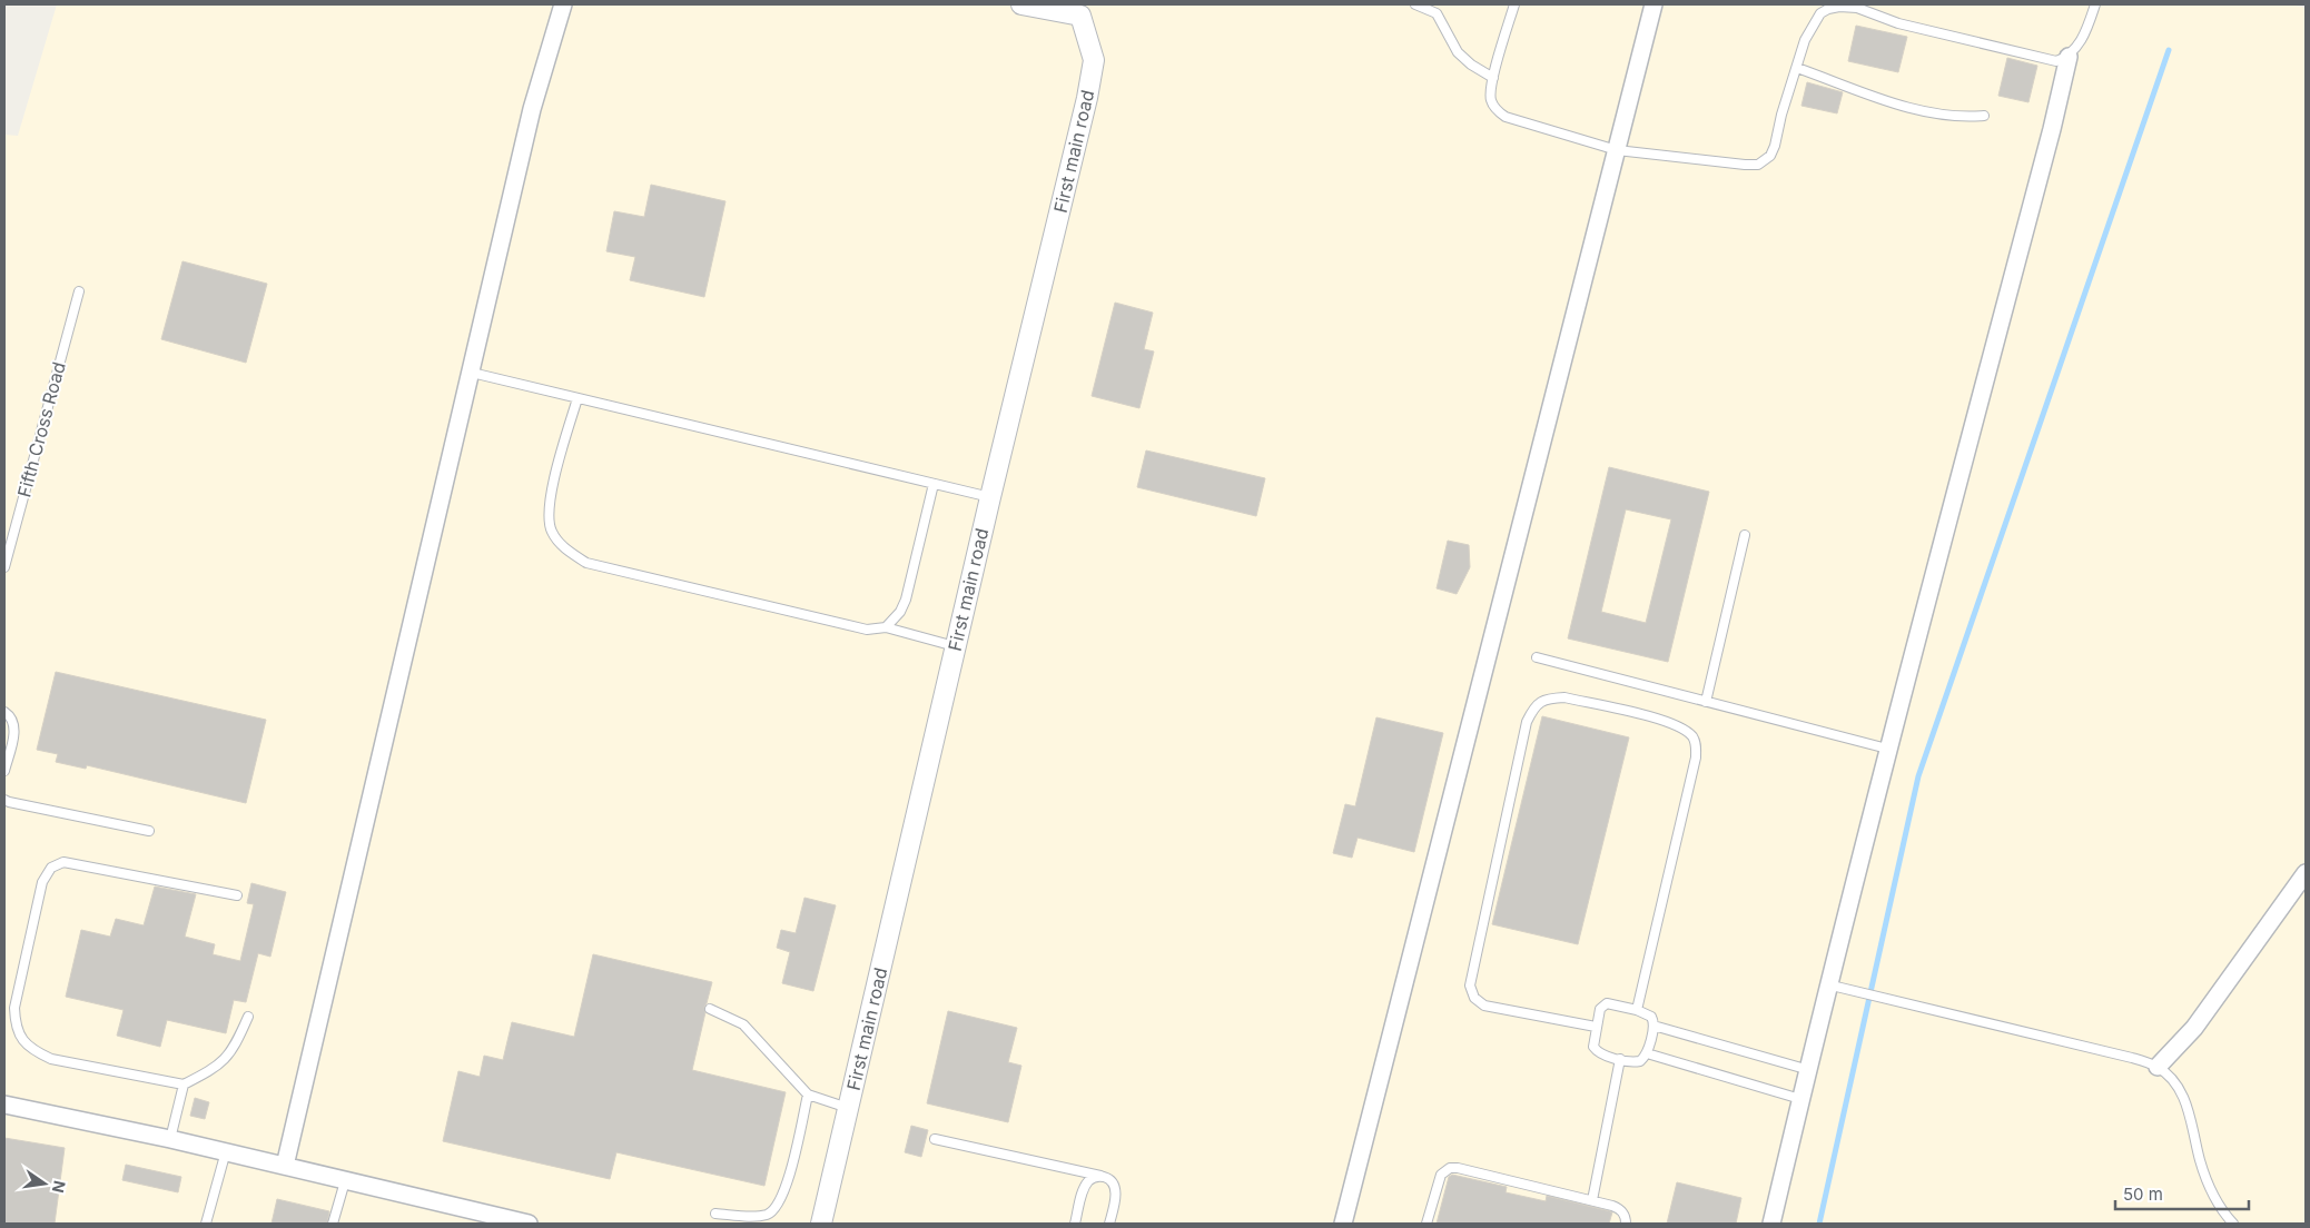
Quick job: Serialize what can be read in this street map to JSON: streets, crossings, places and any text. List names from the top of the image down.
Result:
{
  "streets": {
    "street": ["First main road"],
    "lane": ["Fifth Cross Road"]
  },
  "scale_bar": "50 m",
  "north": "right"
}
